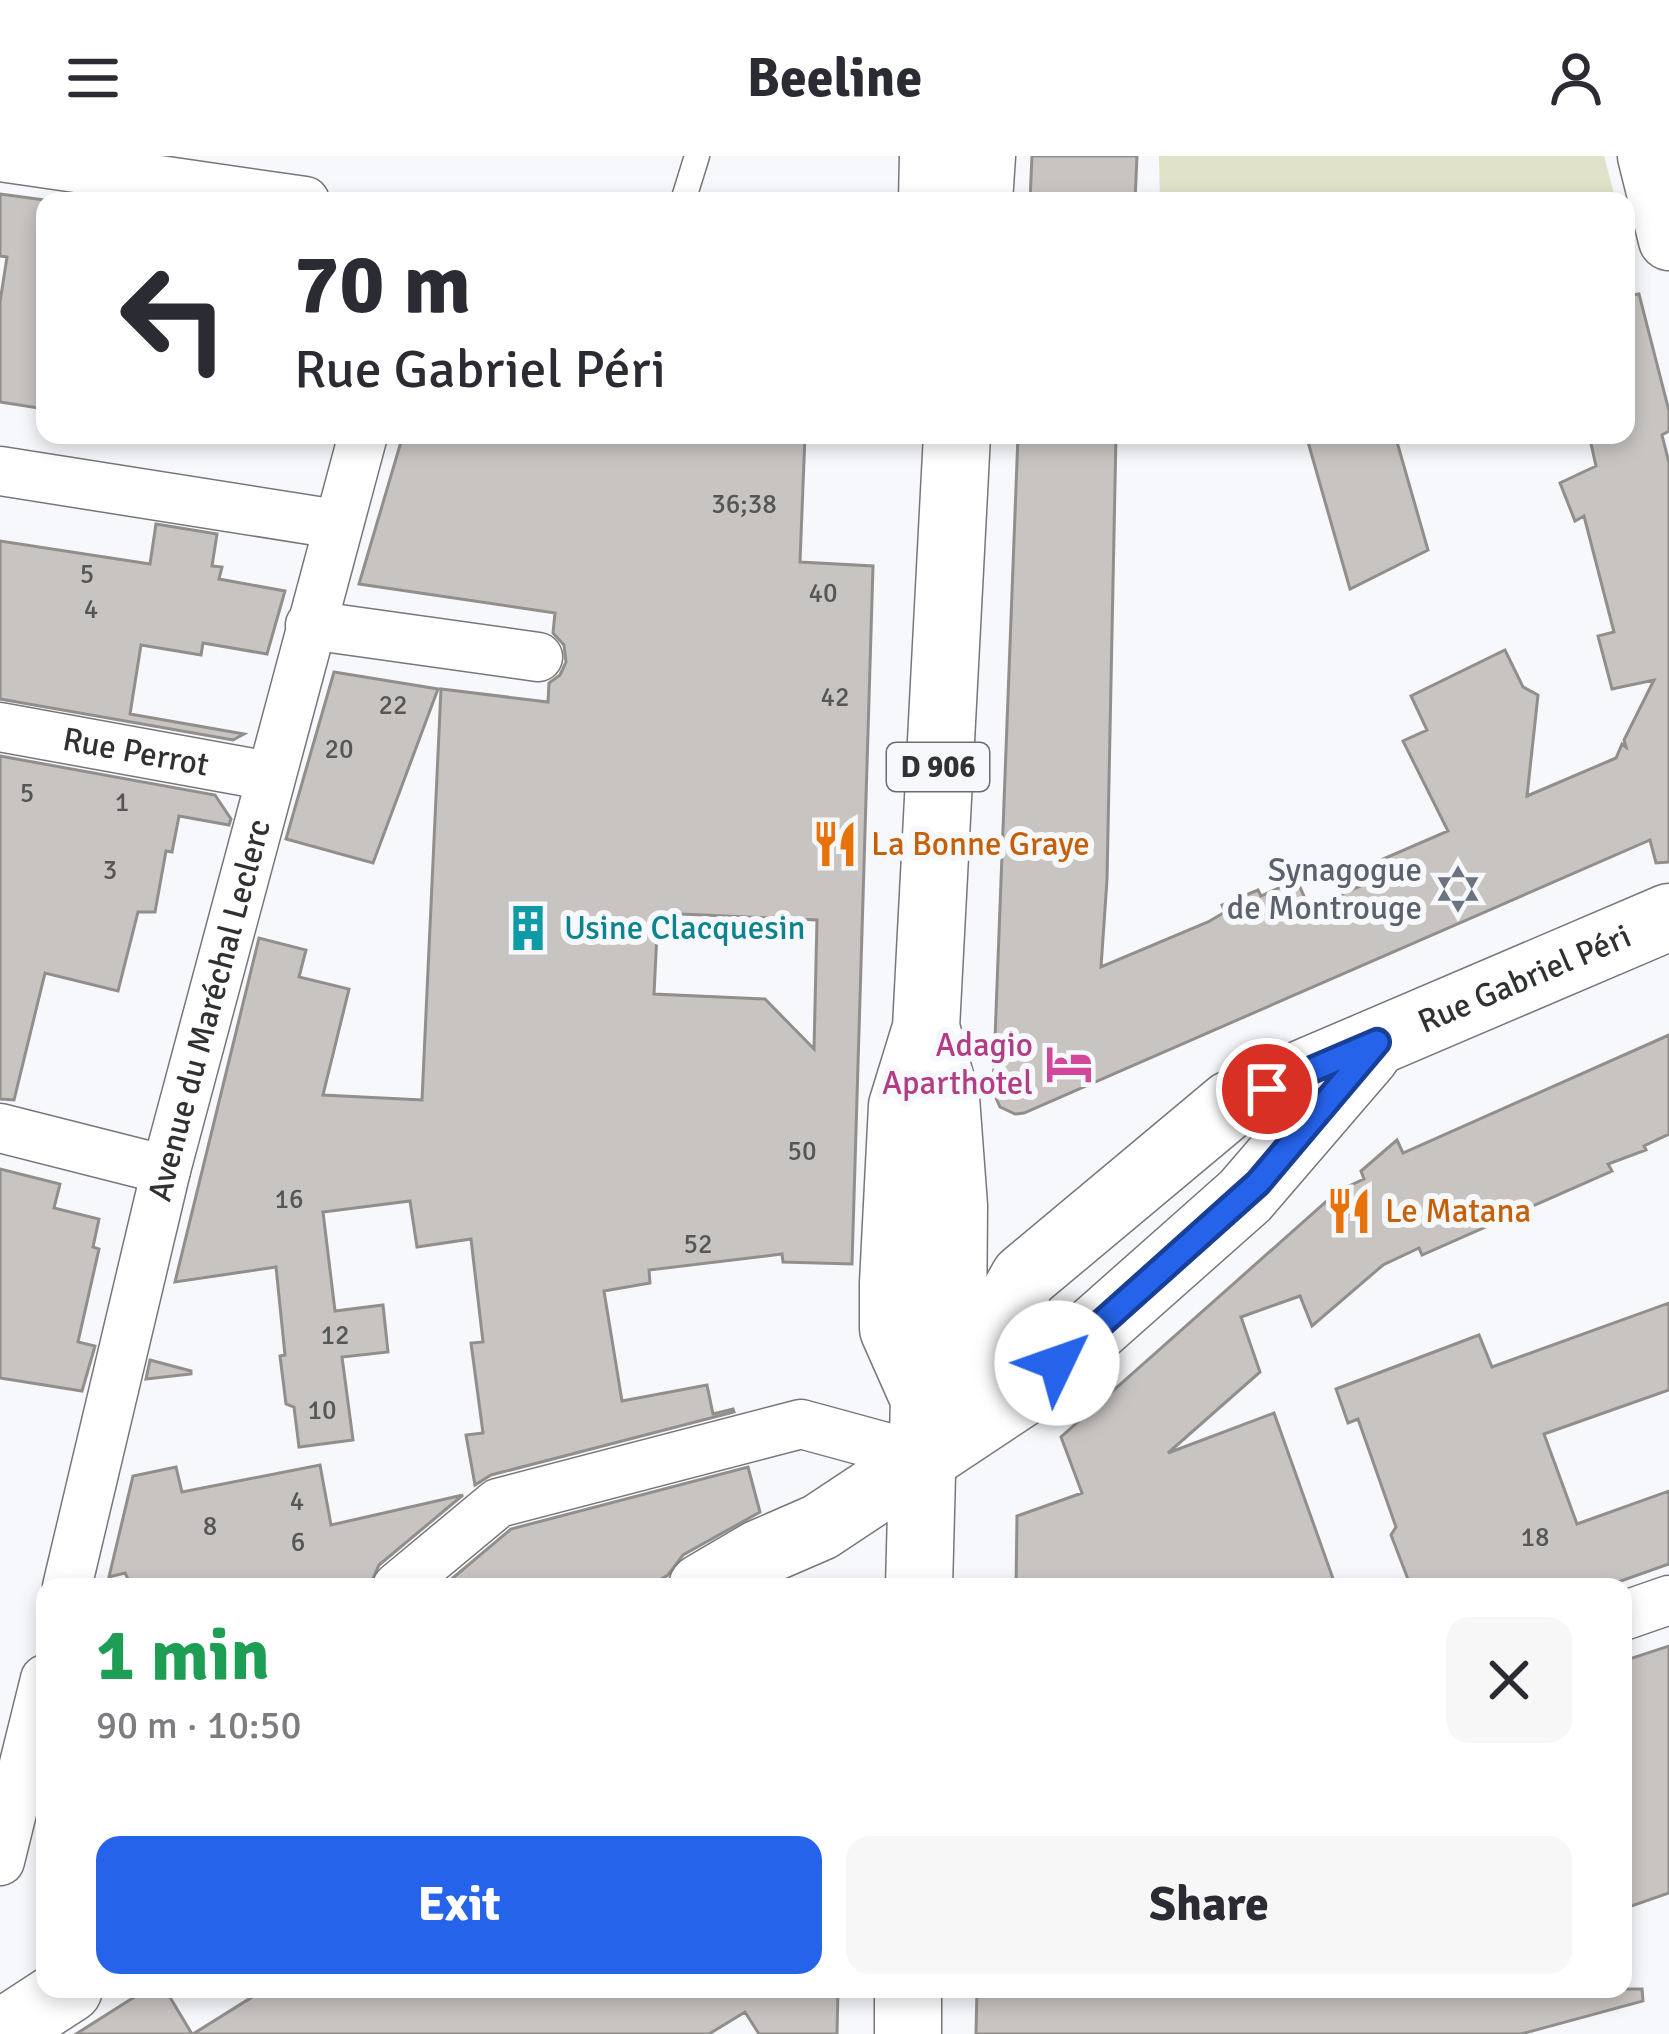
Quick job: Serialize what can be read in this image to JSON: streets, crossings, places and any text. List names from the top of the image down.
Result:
{
  "streets": {
    "main road": ["D 906", "Rue Gabriel Péri"],
    "street": ["Rue Perrot", "Avenue du Maréchal Leclerc"]
  },
  "crossings": [
    ["Rue Perrot", "Avenue du Maréchal Leclerc"],
    ["D 906", "Rue Gabriel Péri"]
  ],
  "places": {
    "restaurant": ["La Bonne Graye", "Le Matana"],
    "synagogue": ["Synagogue de Montrouge"],
    "building": ["Usine Clacquesin"],
    "hotel": ["Adagio Aparthotel"]
  },
  "house_numbers": [
    "36;38",
    "5",
    "40",
    "4",
    "42",
    "22",
    "20",
    "5",
    "1",
    "3",
    "50",
    "16",
    "52",
    "12",
    "10",
    "4",
    "8",
    "18",
    "6"
  ],
  "page": {
    "header": "Beeline",
    "turn": ["70 m", "Rue Gabriel Péri"],
    "heading": ["1 min", "90 m · 10:50"],
    "buttons": ["Exit", "Share"]
  }
}
